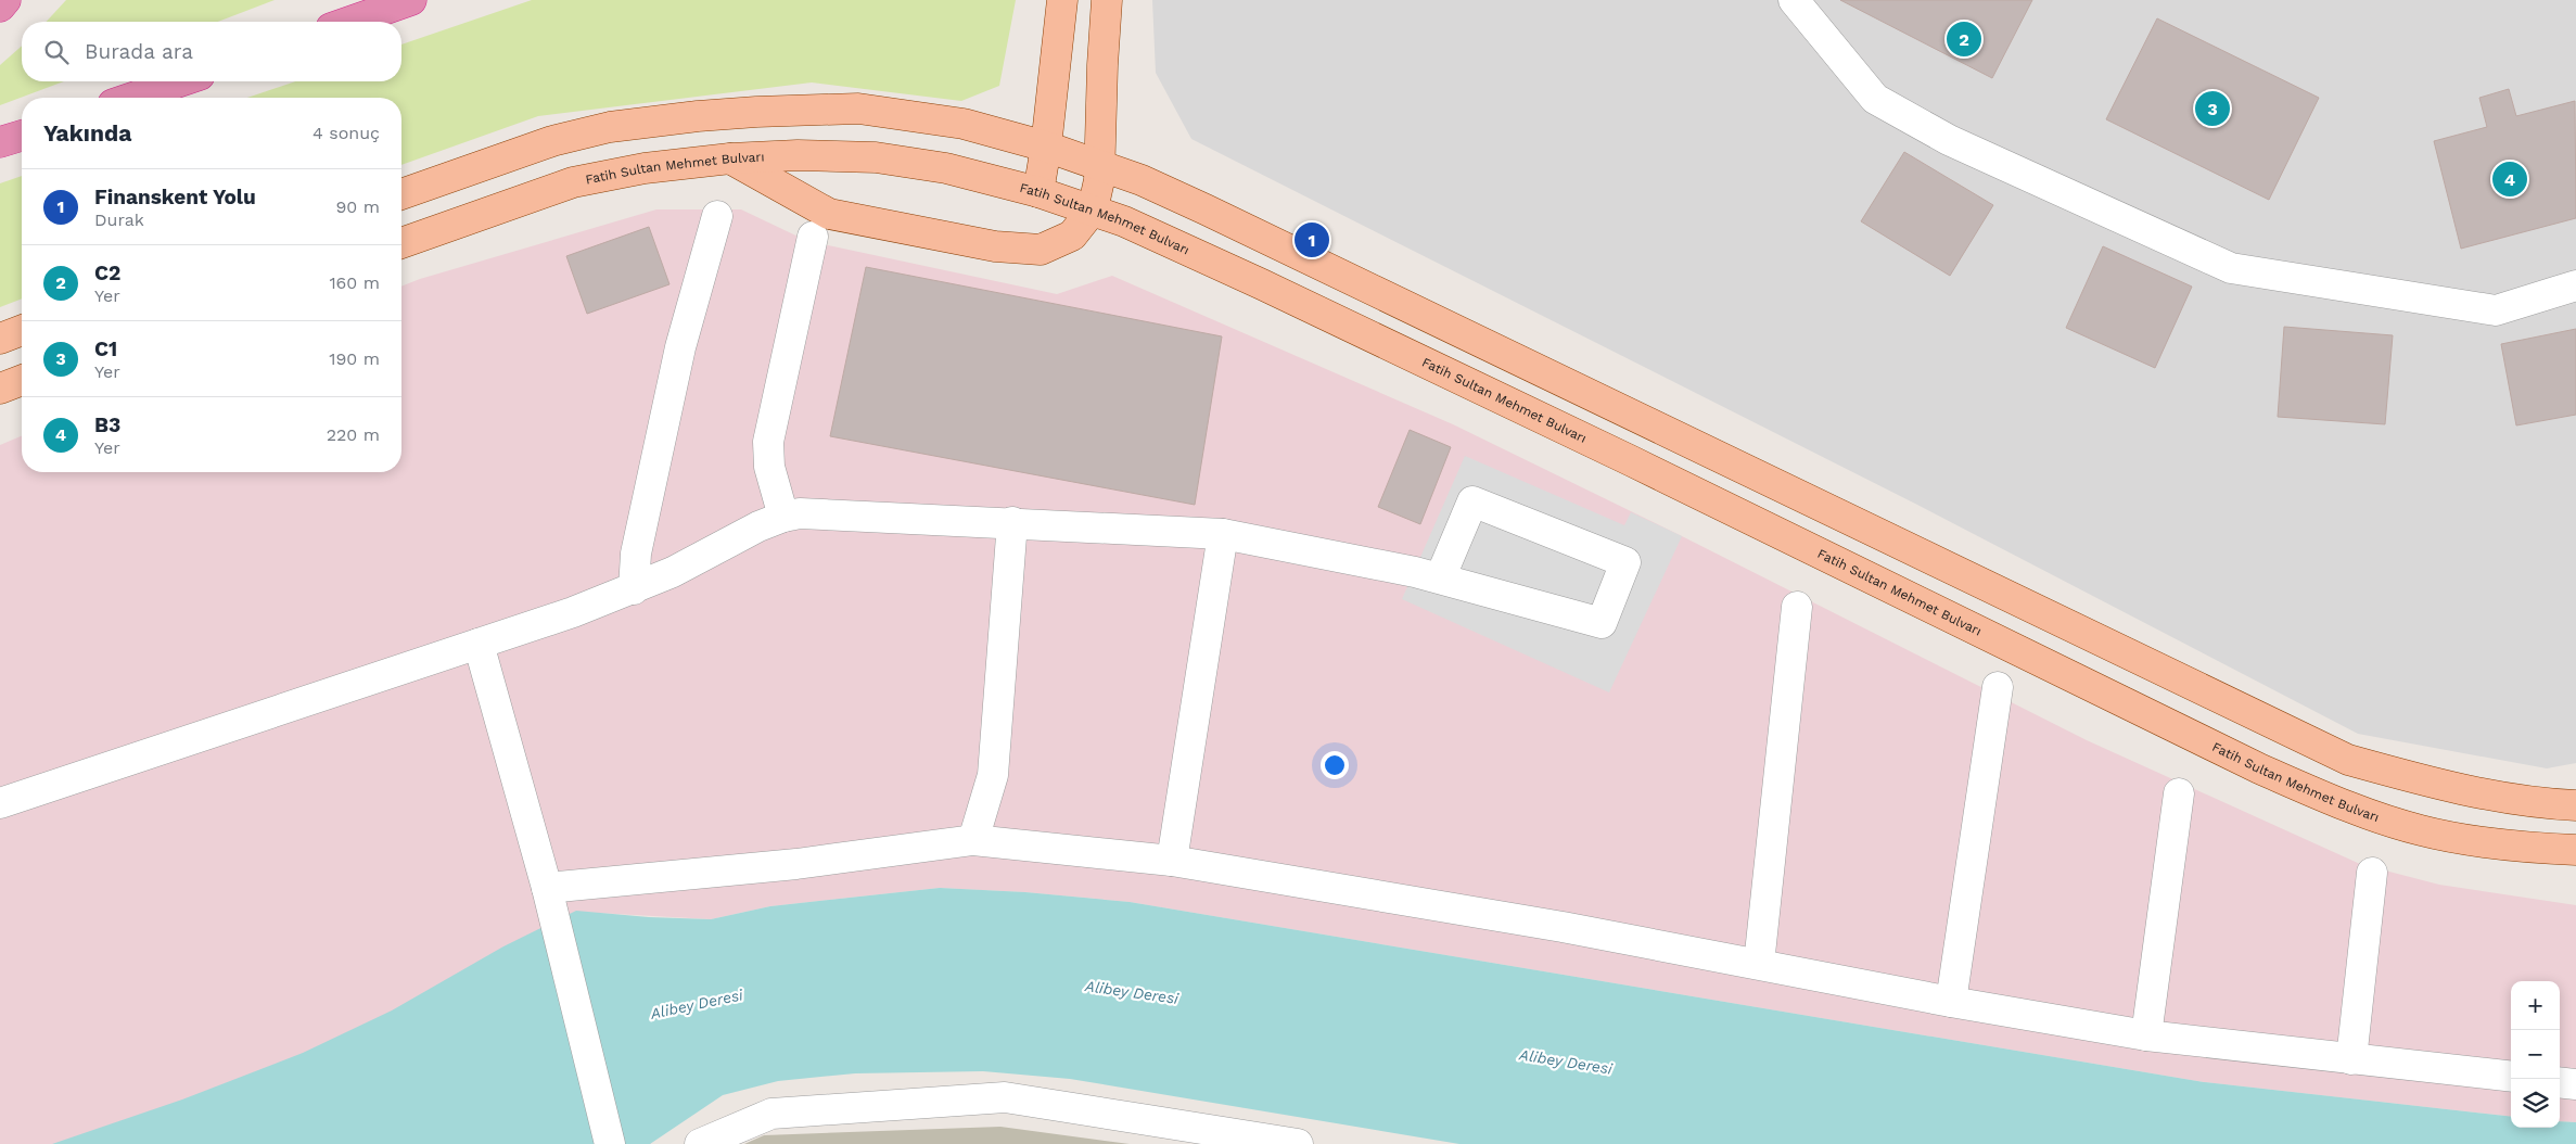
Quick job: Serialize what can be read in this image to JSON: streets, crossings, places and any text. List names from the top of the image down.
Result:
{
  "streets": {
    "main road": ["Fatih Sultan Mehmet Bulvarı"]
  },
  "water": ["Alibey Deresi"],
  "page": {
    "pins": [
      "2",
      "3",
      "4",
      "1"
    ],
    "search": "Burada ara",
    "heading": ["Yakında", "4 sonuç"],
    "list": [
      {
        "mark": "1",
        "name": "Finanskent Yolu",
        "note": "Durak",
        "value": "90 m"
      },
      {
        "mark": "2",
        "name": "C2",
        "note": "Yer",
        "value": "160 m"
      },
      {
        "mark": "3",
        "name": "C1",
        "note": "Yer",
        "value": "190 m"
      },
      {
        "mark": "4",
        "name": "B3",
        "note": "Yer",
        "value": "220 m"
      }
    ],
    "map_buttons": ["+", "−"]
  }
}
